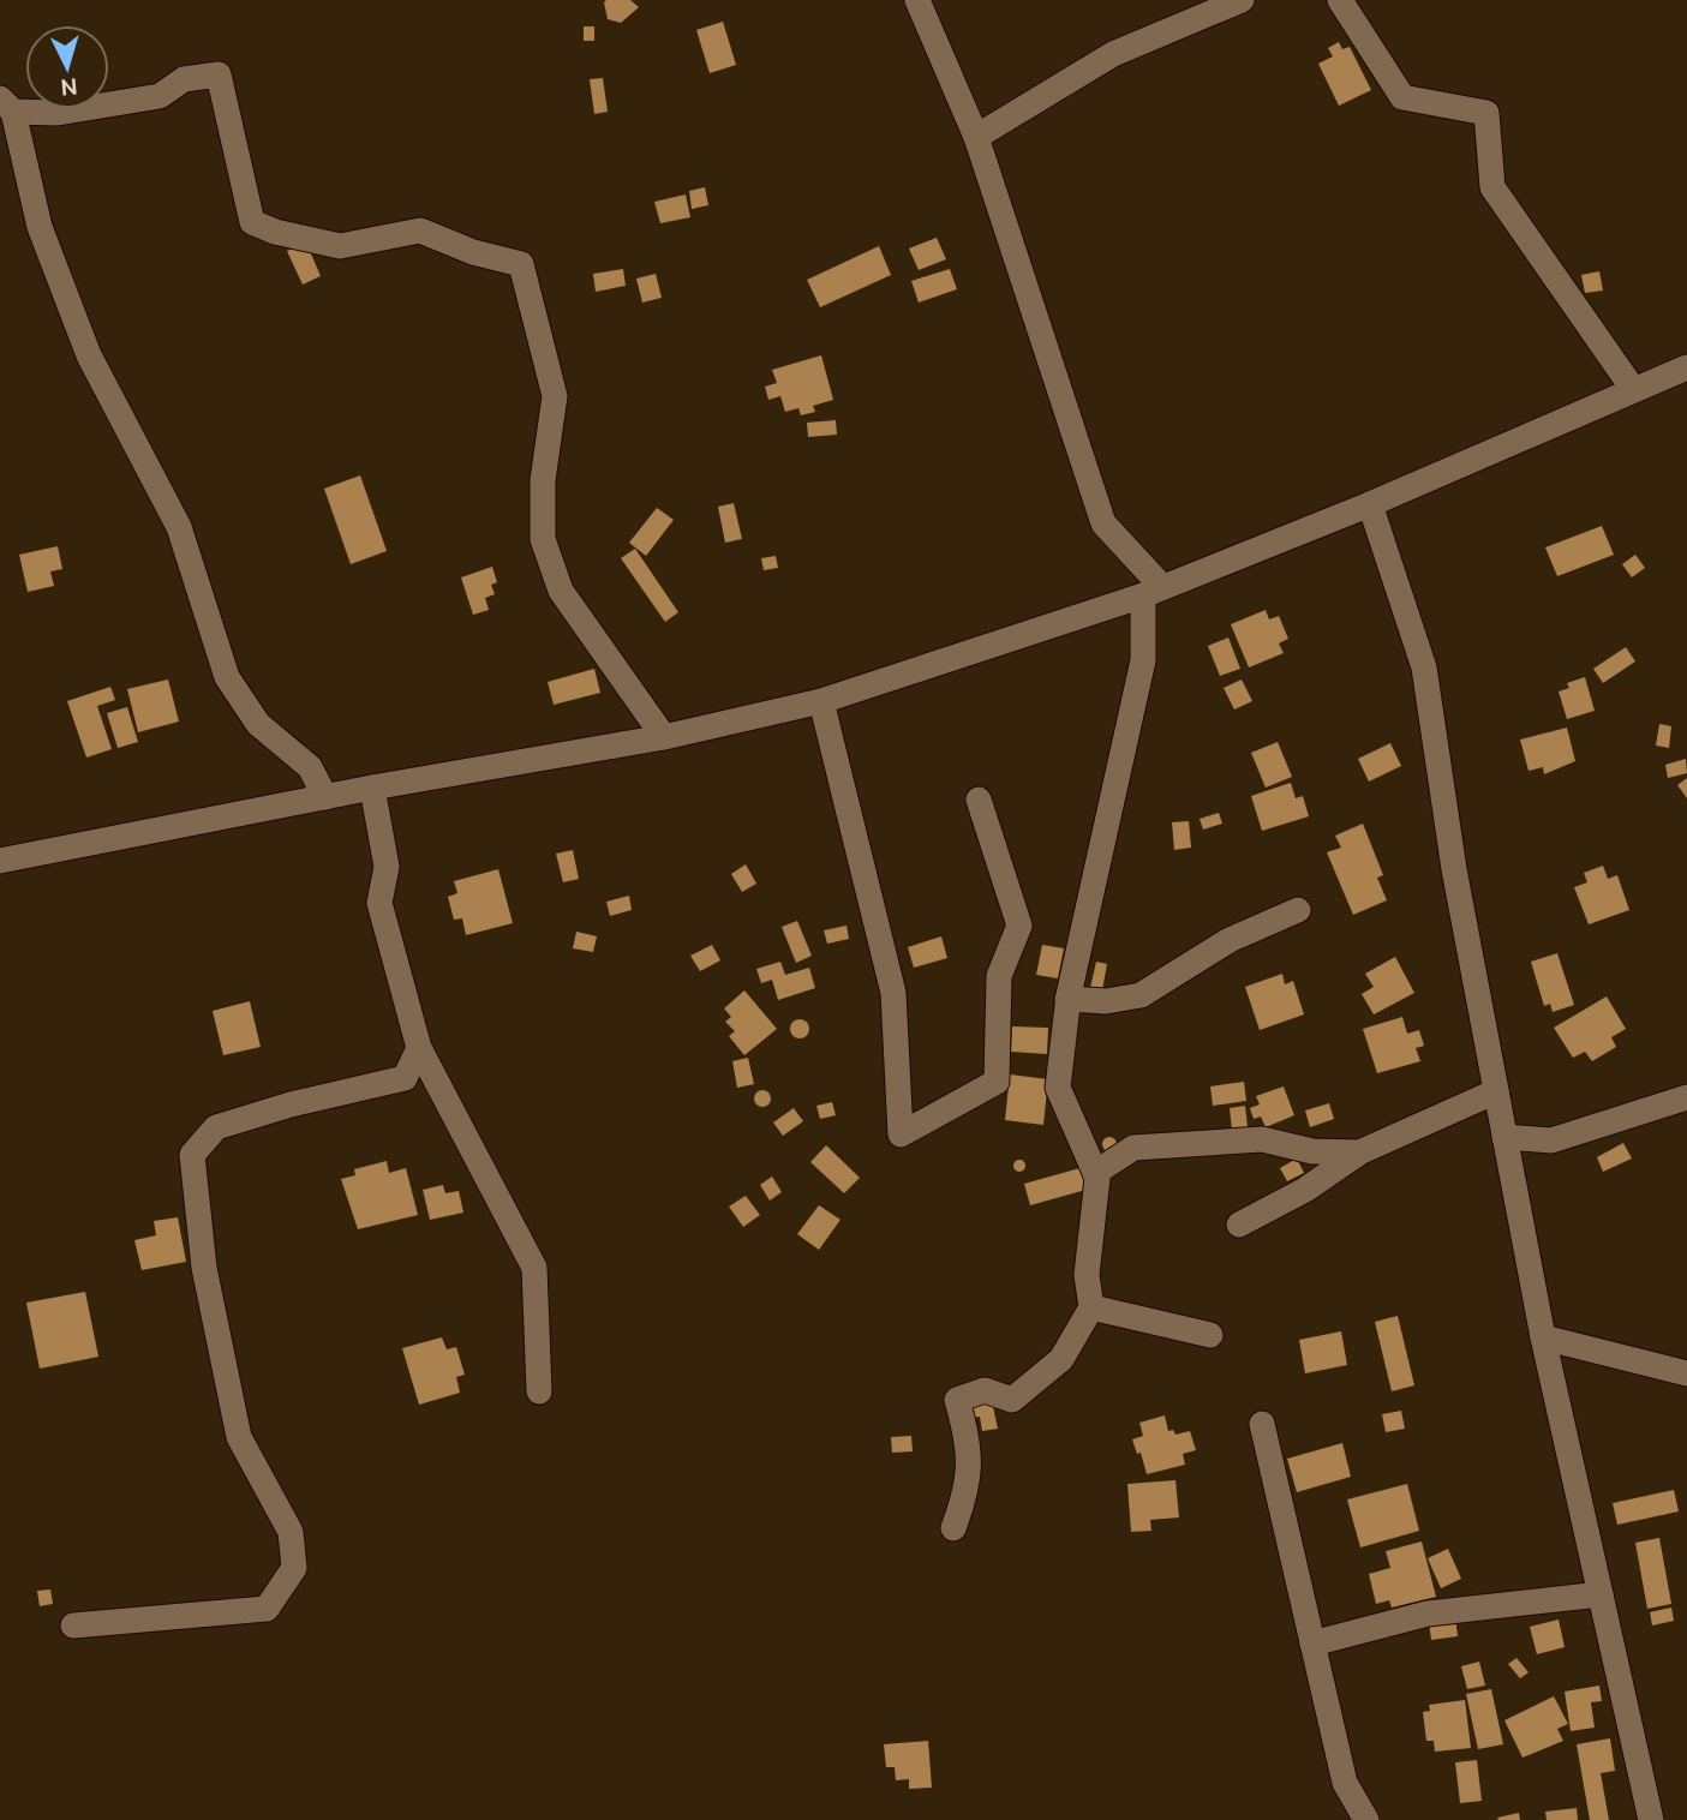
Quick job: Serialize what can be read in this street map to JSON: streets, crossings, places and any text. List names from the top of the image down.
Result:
{
  "north": "bottom"
}
